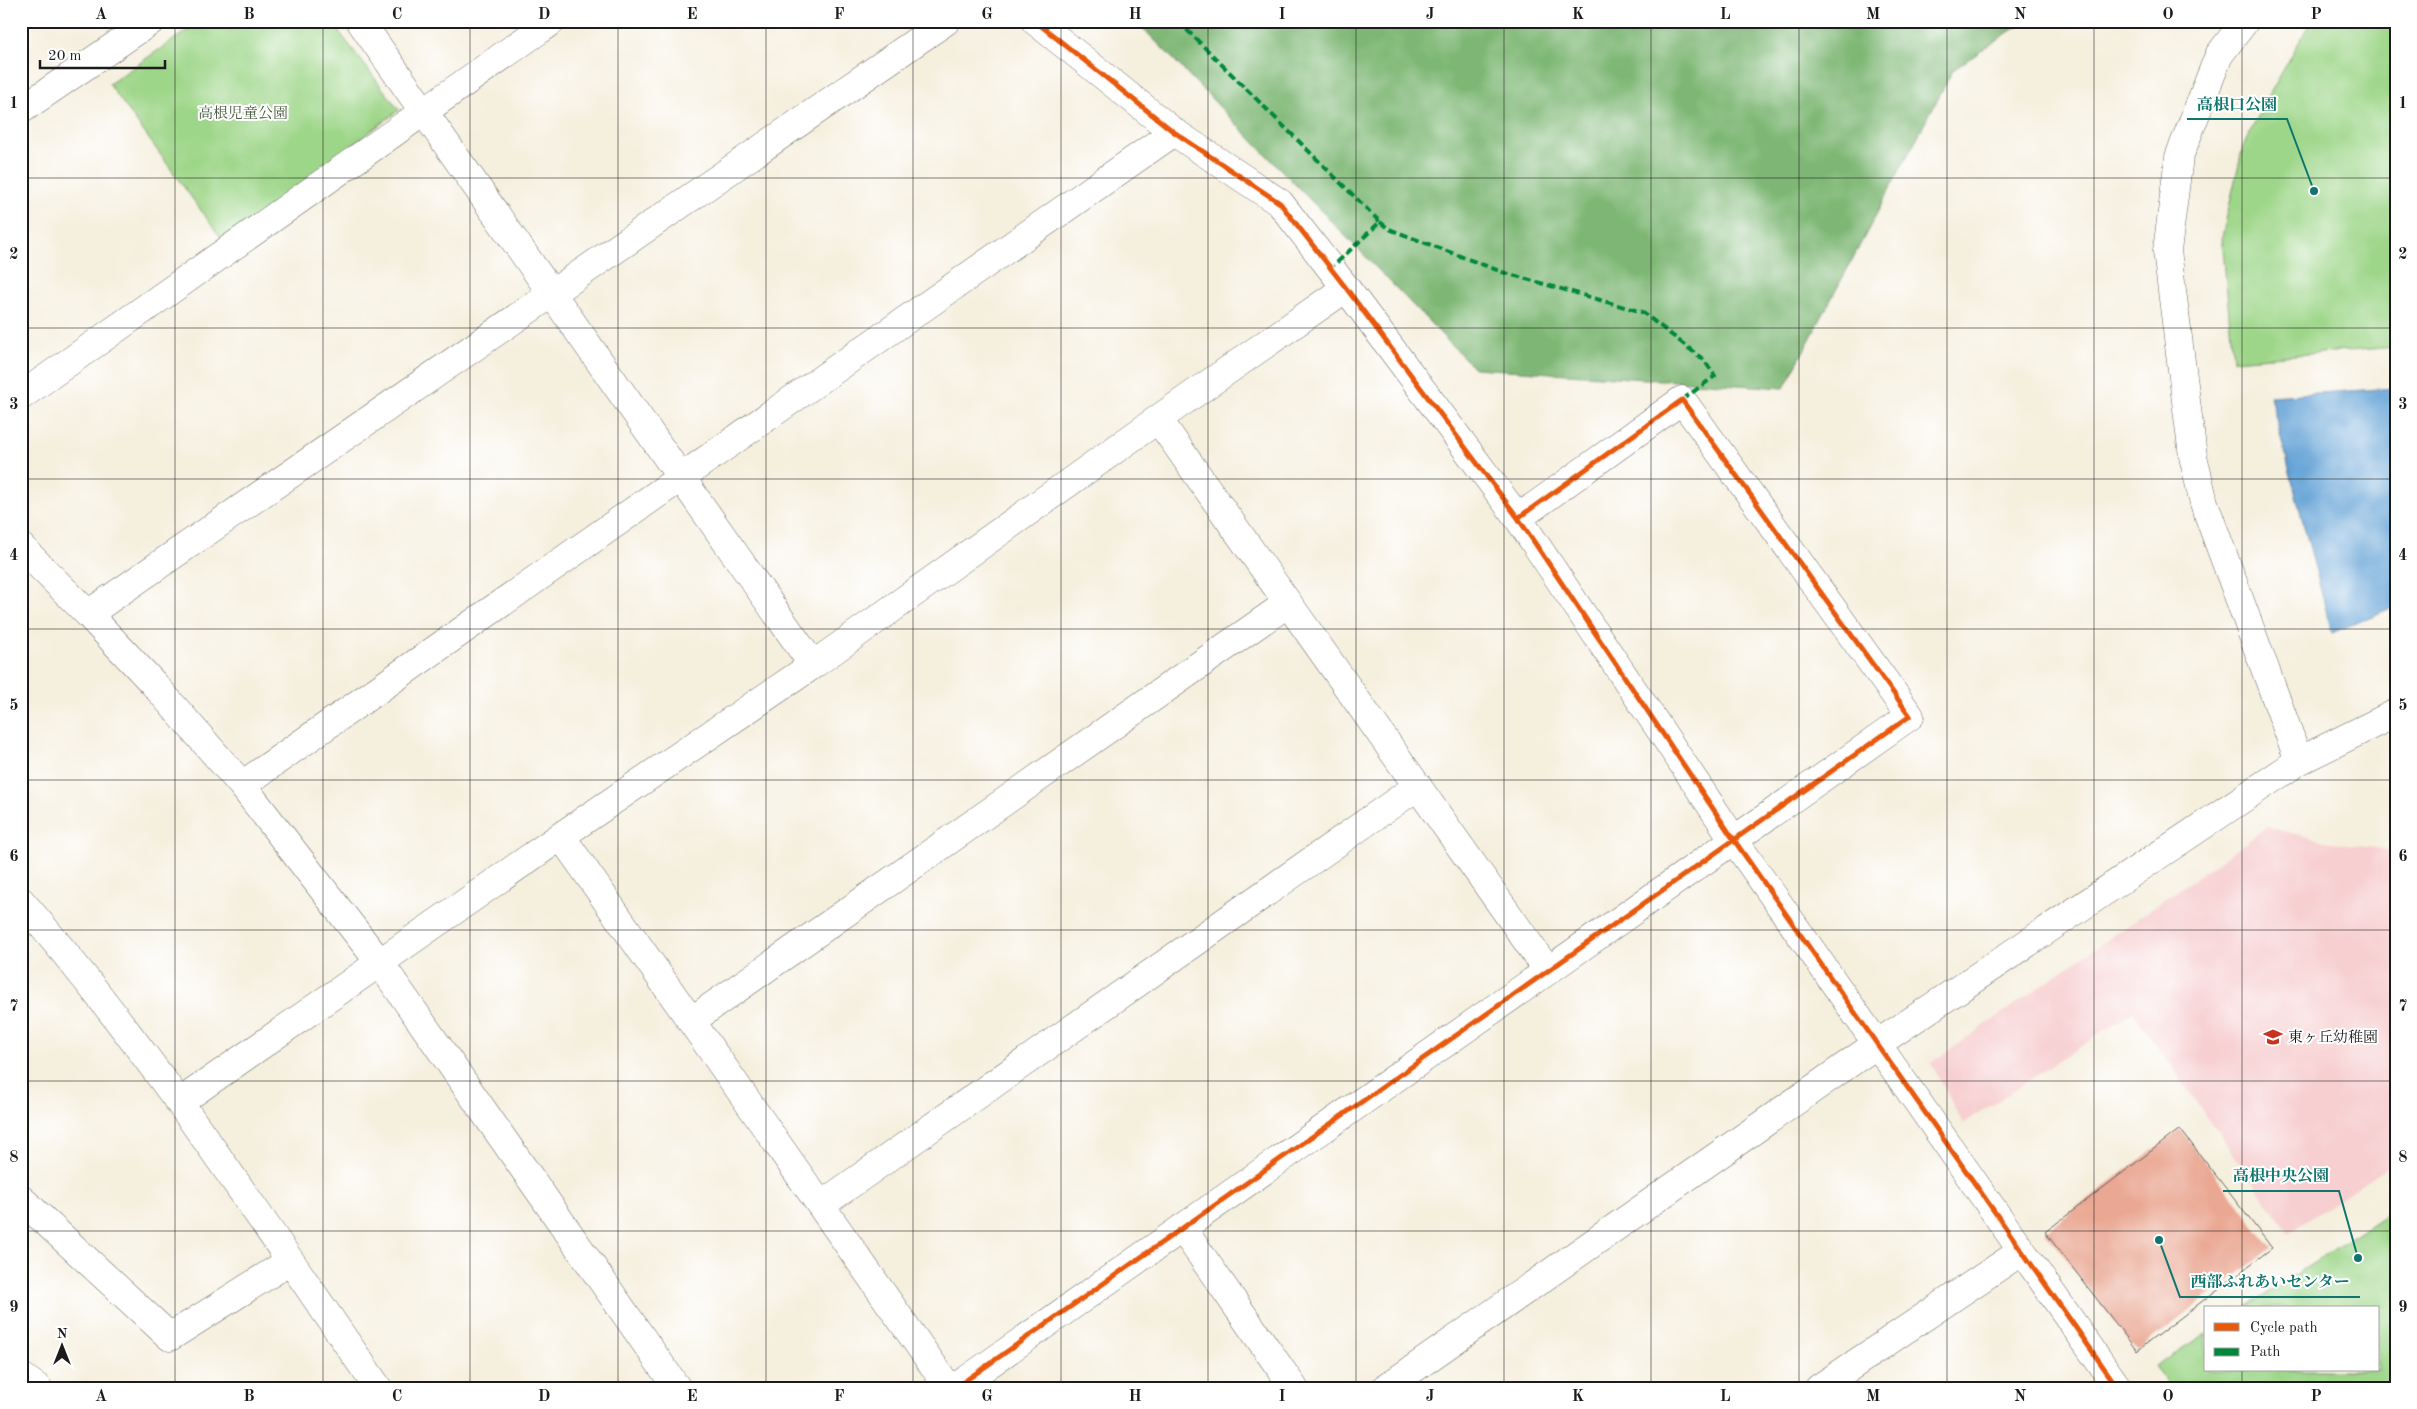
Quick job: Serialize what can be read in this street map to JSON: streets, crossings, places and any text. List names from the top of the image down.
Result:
{
  "parks": ["高根児童公園"],
  "places": {
    "other": ["高根口公園", "西部ふれあいセンター", "高根中央公園"],
    "school or university": ["東ヶ丘幼稚園"]
  },
  "legend": ["Cycle path", "Path"],
  "scale_bar": "20 m",
  "north": "top",
  "grid": {
    "columns": [
      "A",
      "B",
      "C",
      "D",
      "E",
      "F",
      "G",
      "H",
      "I",
      "J",
      "K",
      "L",
      "M",
      "N",
      "O",
      "P"
    ],
    "rows": [
      "1",
      "2",
      "3",
      "4",
      "5",
      "6",
      "7",
      "8",
      "9"
    ]
  }
}
